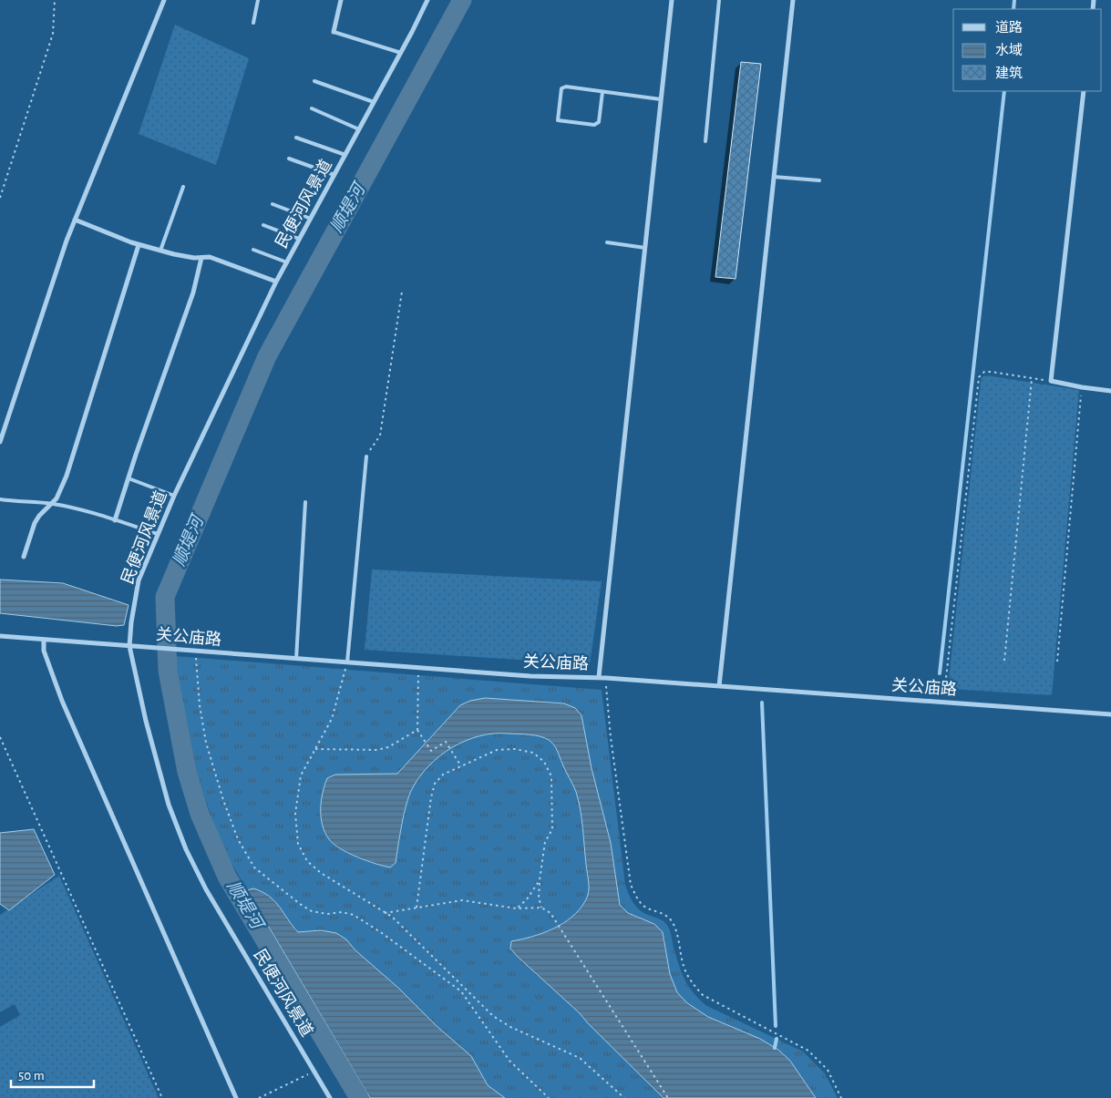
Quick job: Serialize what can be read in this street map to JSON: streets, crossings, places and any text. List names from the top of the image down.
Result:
{
  "streets": {
    "street": ["民便河风景道", "关公庙路"]
  },
  "crossings": [
    ["民便河风景道", "关公庙路"]
  ],
  "water": ["顺堤河"],
  "legend": ["道路", "水域", "建筑"],
  "scale_bar": "50 m"
}
